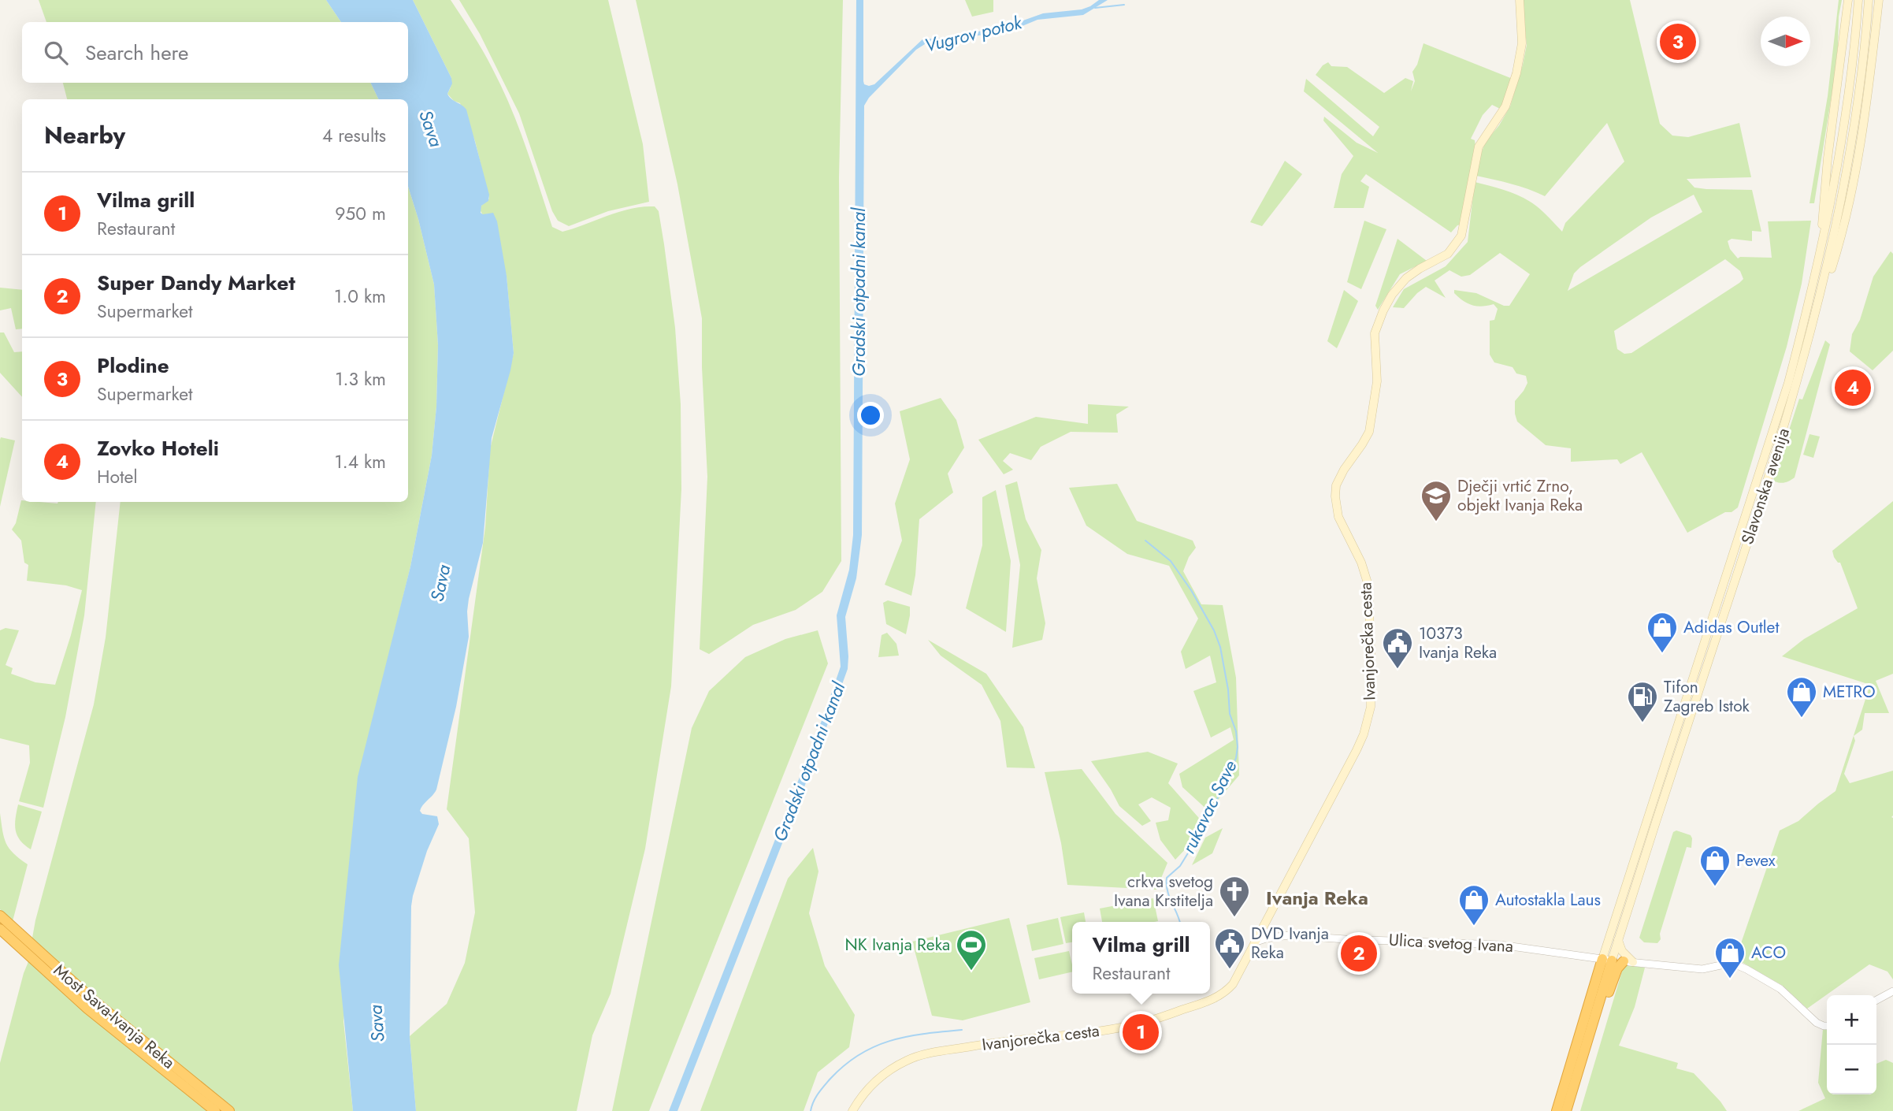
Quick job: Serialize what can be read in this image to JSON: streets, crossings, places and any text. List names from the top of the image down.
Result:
{
  "streets": {
    "highway": ["Most Sava-Ivanja Reka"],
    "main road": ["Slavonska avenija", "Ivanjorečka cesta"],
    "street": ["Ulica svetog Ivana"]
  },
  "crossings": [
    ["Slavonska avenija", "Ulica svetog Ivana"],
    ["Ivanjorečka cesta", "Ulica svetog Ivana"]
  ],
  "districts": ["Ivanja Reka"],
  "water": [
    "Vugrov potok",
    "Sava",
    "Gradski otpadni kanal",
    "rukavac Save"
  ],
  "places": {
    "school or university": ["Dječji vrtić Zrno, objekt Ivanja Reka"],
    "shop": [
      "Adidas Outlet",
      "METRO",
      "Pevex",
      "Autostakla Laus",
      "ACO"
    ],
    "public building": ["10373 Ivanja Reka", "DVD Ivanja Reka"],
    "fuel station": ["Tifon Zagreb Istok"],
    "church": ["crkva svetog Ivana Krstitelja"],
    "sports": ["NK Ivanja Reka"]
  },
  "north": "right",
  "page": {
    "pins": [
      "3",
      "4",
      "2",
      "1"
    ],
    "search": "Search here",
    "heading": ["Nearby", "4 results"],
    "list": [
      {
        "mark": "1",
        "name": "Vilma grill",
        "note": "Restaurant",
        "value": "950 m"
      },
      {
        "mark": "2",
        "name": "Super Dandy Market",
        "note": "Supermarket",
        "value": "1.0 km"
      },
      {
        "mark": "3",
        "name": "Plodine",
        "note": "Supermarket",
        "value": "1.3 km"
      },
      {
        "mark": "4",
        "name": "Zovko Hoteli",
        "note": "Hotel",
        "value": "1.4 km"
      }
    ],
    "popup": ["Vilma grill", "Restaurant"],
    "map_buttons": ["+", "−"]
  }
}
